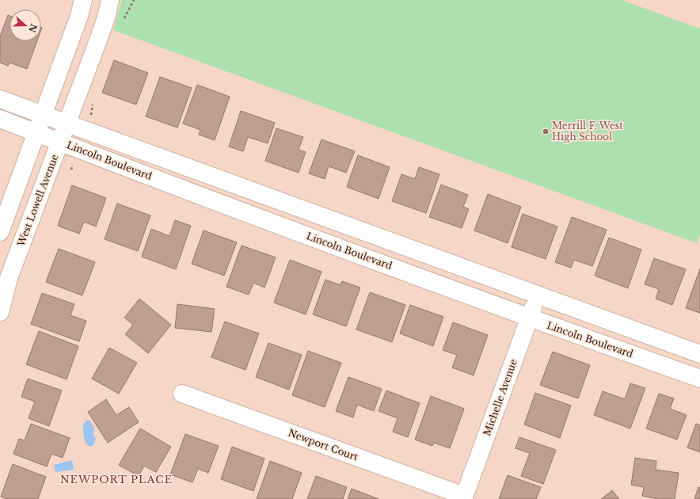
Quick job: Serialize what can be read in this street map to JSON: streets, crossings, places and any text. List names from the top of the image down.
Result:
{
  "streets": {
    "street": [
      "Lincoln Boulevard",
      "West Lowell Avenue",
      "Michelle Avenue",
      "Newport Court"
    ]
  },
  "crossings": [
    ["Lincoln Boulevard", "West Lowell Avenue"],
    ["Lincoln Boulevard", "Michelle Avenue"],
    ["Michelle Avenue", "Newport Court"]
  ],
  "districts": ["NEWPORT PLACE"],
  "places": ["Merrill F. West High School"],
  "north": "right"
}
